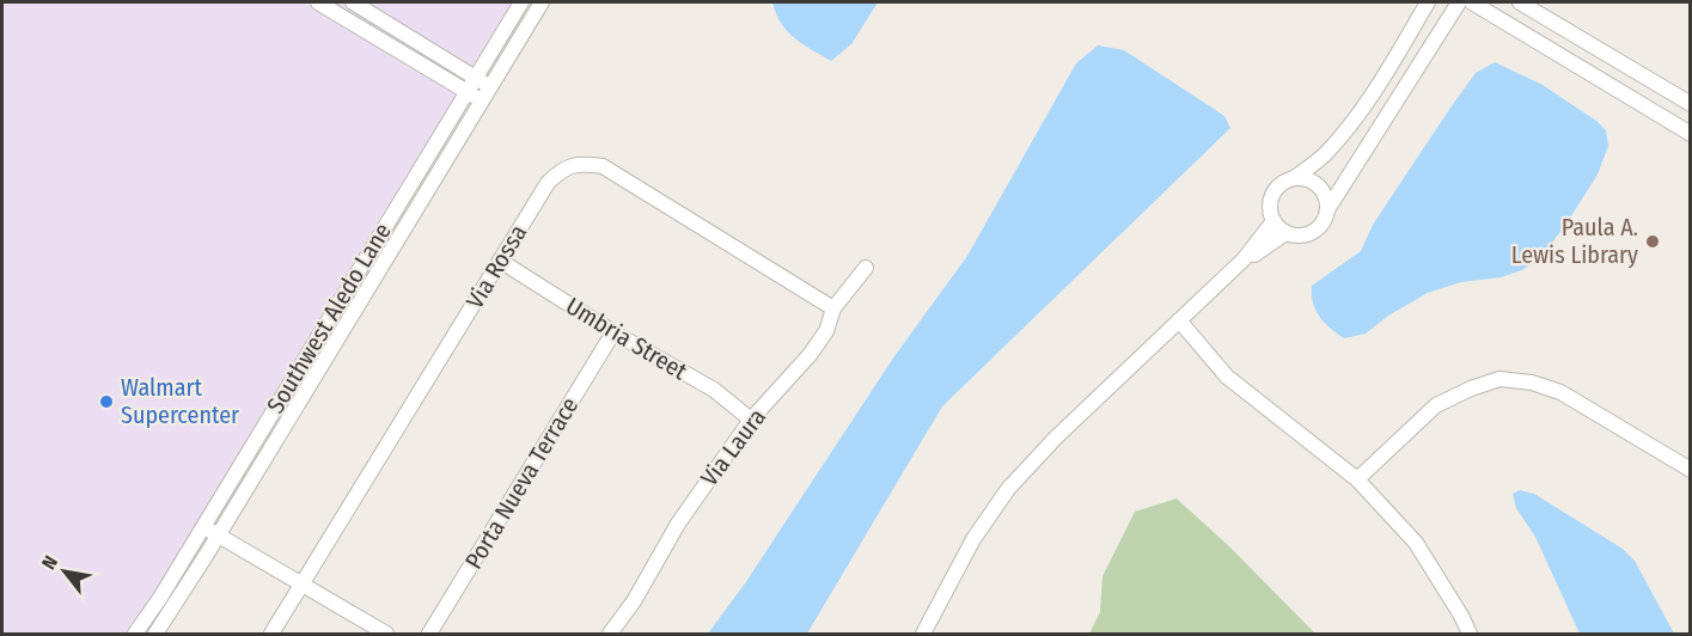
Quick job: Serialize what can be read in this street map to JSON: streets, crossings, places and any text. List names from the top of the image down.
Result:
{
  "streets": {
    "street": [
      "Via Rossa",
      "Southwest Aledo Lane",
      "Umbria Street",
      "Via Laura",
      "Porta Nueva Terrace"
    ]
  },
  "crossings": [
    ["Via Rossa", "Umbria Street"],
    ["Via Rossa", "Via Laura"],
    ["Umbria Street", "Via Laura"],
    ["Umbria Street", "Porta Nueva Terrace"]
  ],
  "places": ["Paula A. Lewis Library", "Walmart Supercenter"],
  "north": "top left"
}
